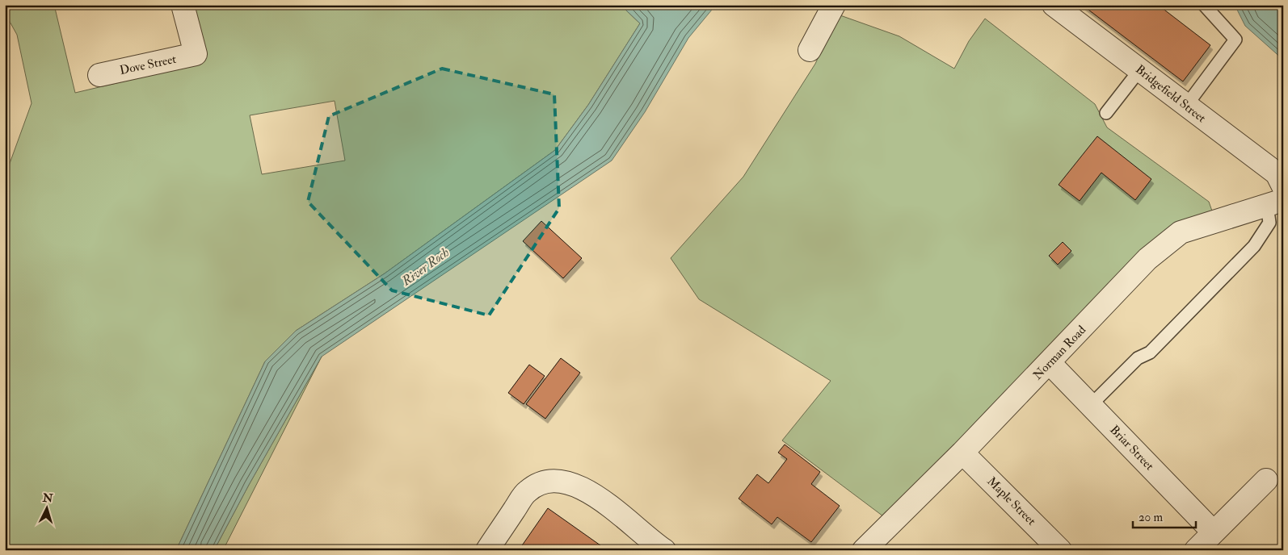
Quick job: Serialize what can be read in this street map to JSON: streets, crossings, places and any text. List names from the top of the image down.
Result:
{
  "streets": {
    "street": [
      "Dove Street",
      "Bridgefield Street",
      "Norman Road",
      "Briar Street",
      "Maple Street"
    ]
  },
  "crossings": [
    ["Norman Road", "Briar Street"],
    ["Norman Road", "Maple Street"]
  ],
  "water": ["River Roch"],
  "scale_bar": "20 m",
  "north": "top"
}
